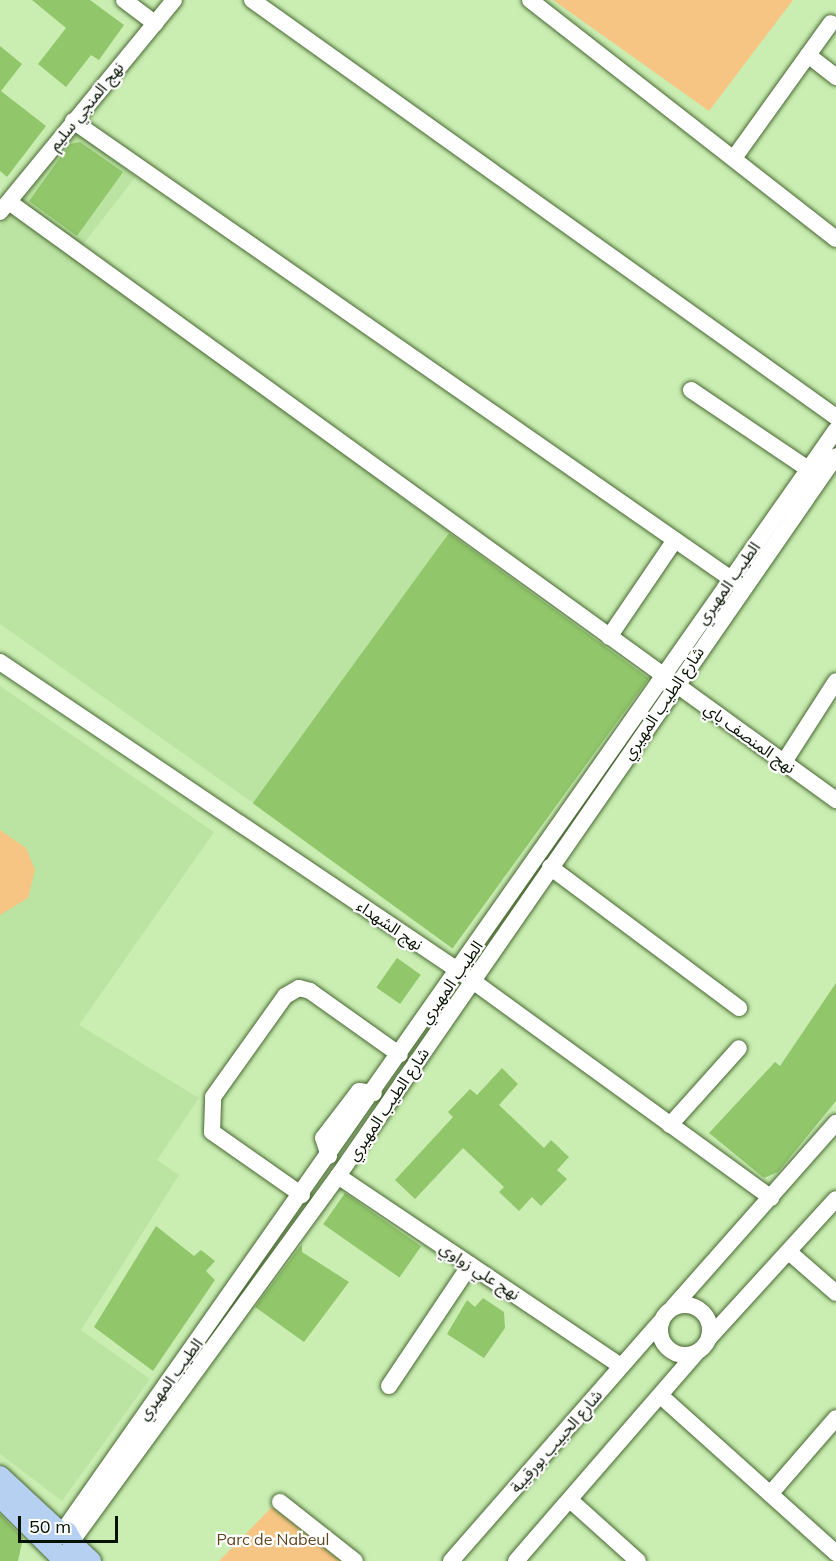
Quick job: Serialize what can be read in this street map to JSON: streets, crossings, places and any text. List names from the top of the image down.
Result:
{
  "streets": {
    "street": [
      "نهج المنجي سليم",
      "الطيب المهيري",
      "شارع الطيب المهيري",
      "نهج المنصف باي",
      "نهج الشهداء",
      "نهج علي زواوي",
      "شارع الحبيب بورقيبة"
    ]
  },
  "crossings": [
    ["نهج المنجي سليم", "نهج المنصف باي"],
    ["الطيب المهيري", "شارع الطيب المهيري"],
    ["الطيب المهيري", "نهج المنصف باي"],
    ["الطيب المهيري", "نهج الشهداء"],
    ["شارع الطيب المهيري", "نهج المنصف باي"],
    ["شارع الطيب المهيري", "نهج الشهداء"],
    ["شارع الطيب المهيري", "نهج علي زواوي"],
    ["نهج علي زواوي", "شارع الحبيب بورقيبة"]
  ],
  "parks": ["Parc de Nabeul"],
  "scale_bar": "50 m"
}
